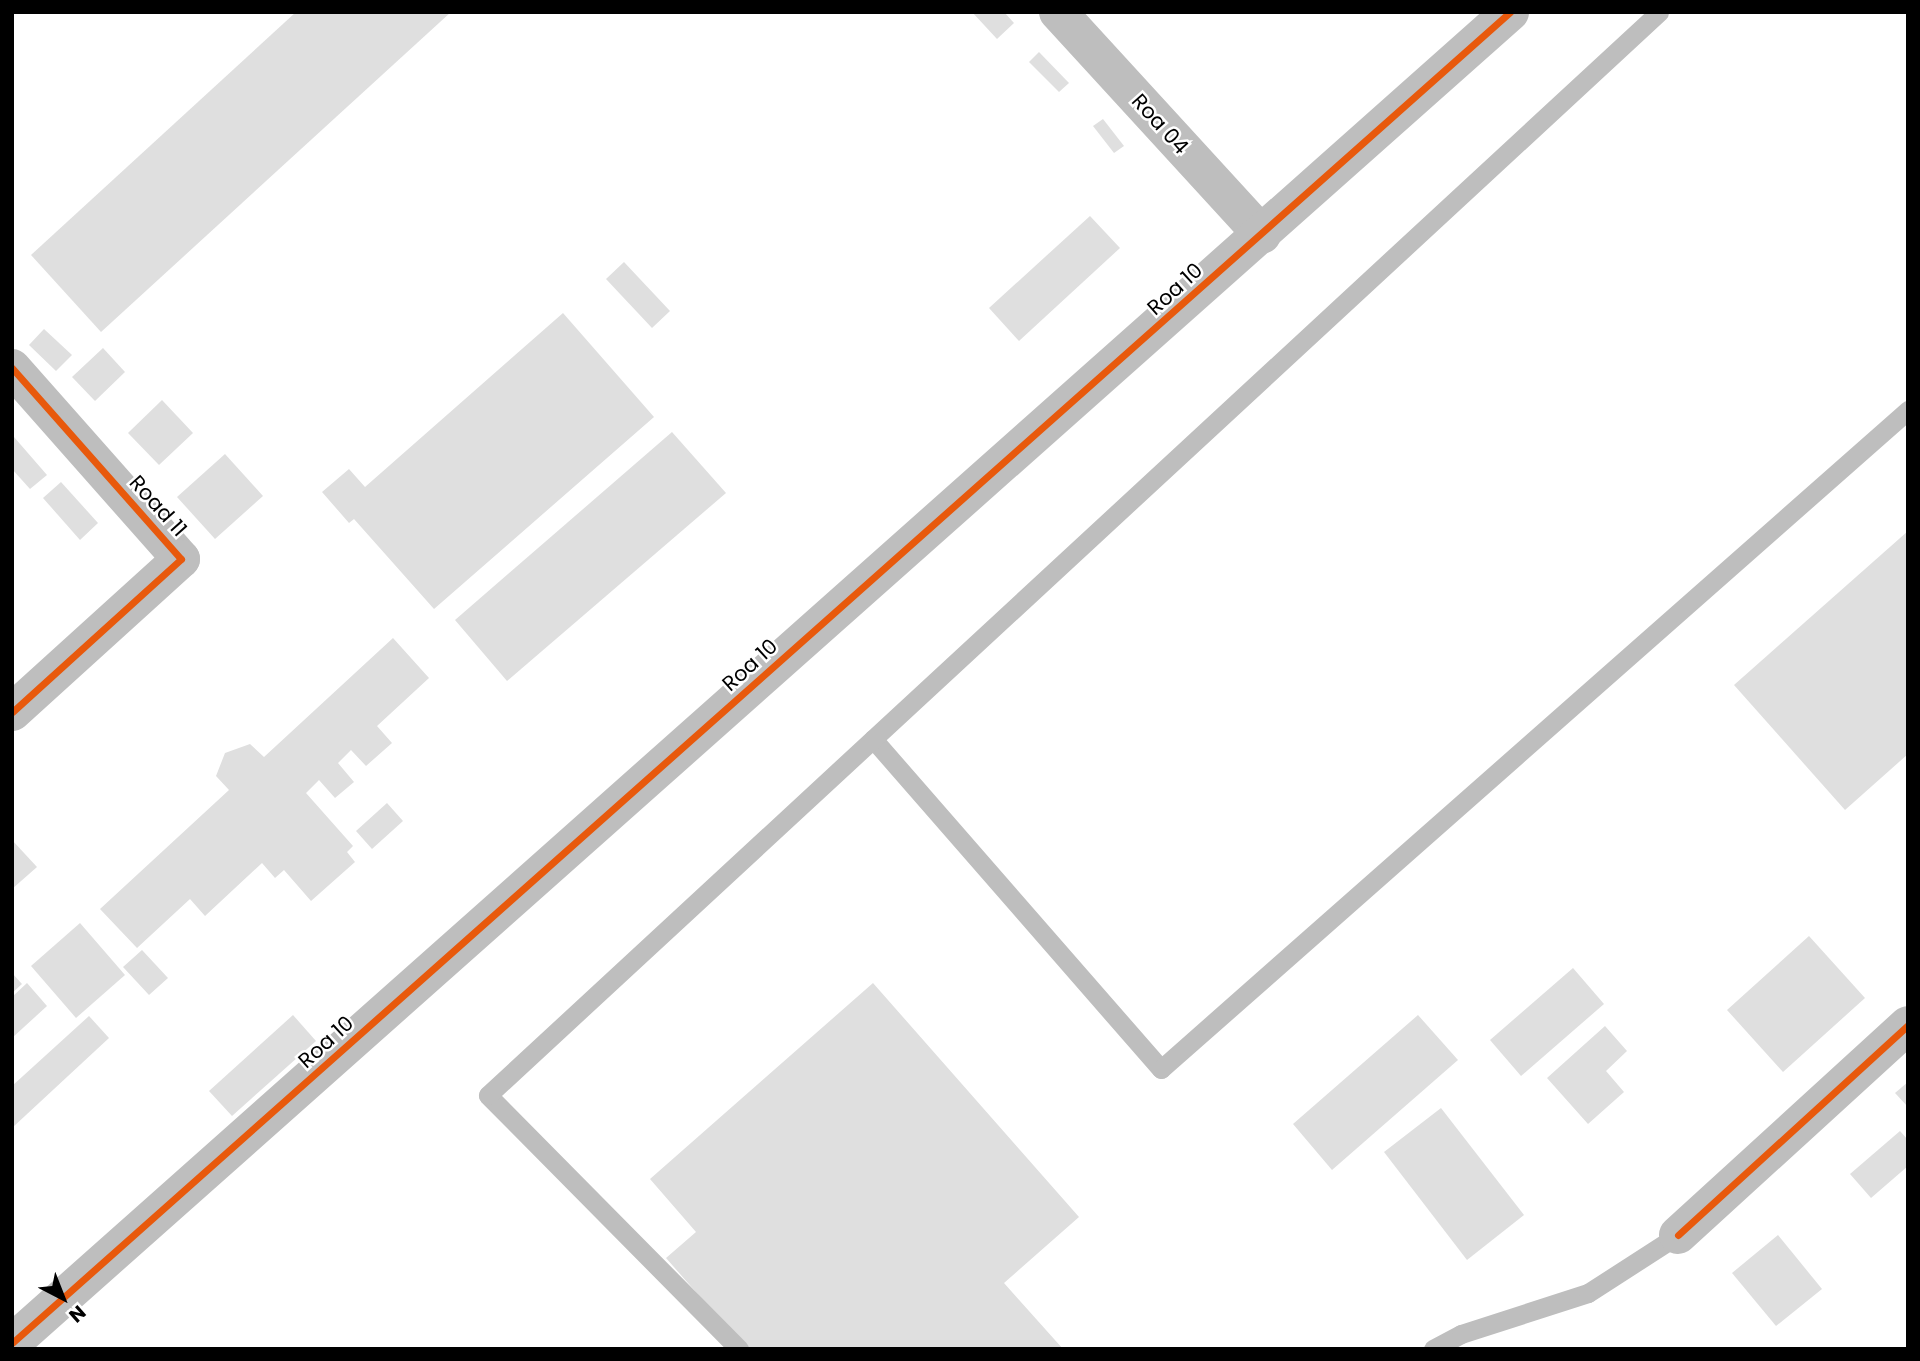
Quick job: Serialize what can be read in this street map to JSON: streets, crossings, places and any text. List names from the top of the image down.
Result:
{
  "streets": {
    "street": ["Roa 04", "Roa 10", "Road 11"]
  },
  "crossings": [
    ["Roa 04", "Roa 10"]
  ],
  "north": "bottom right"
}
